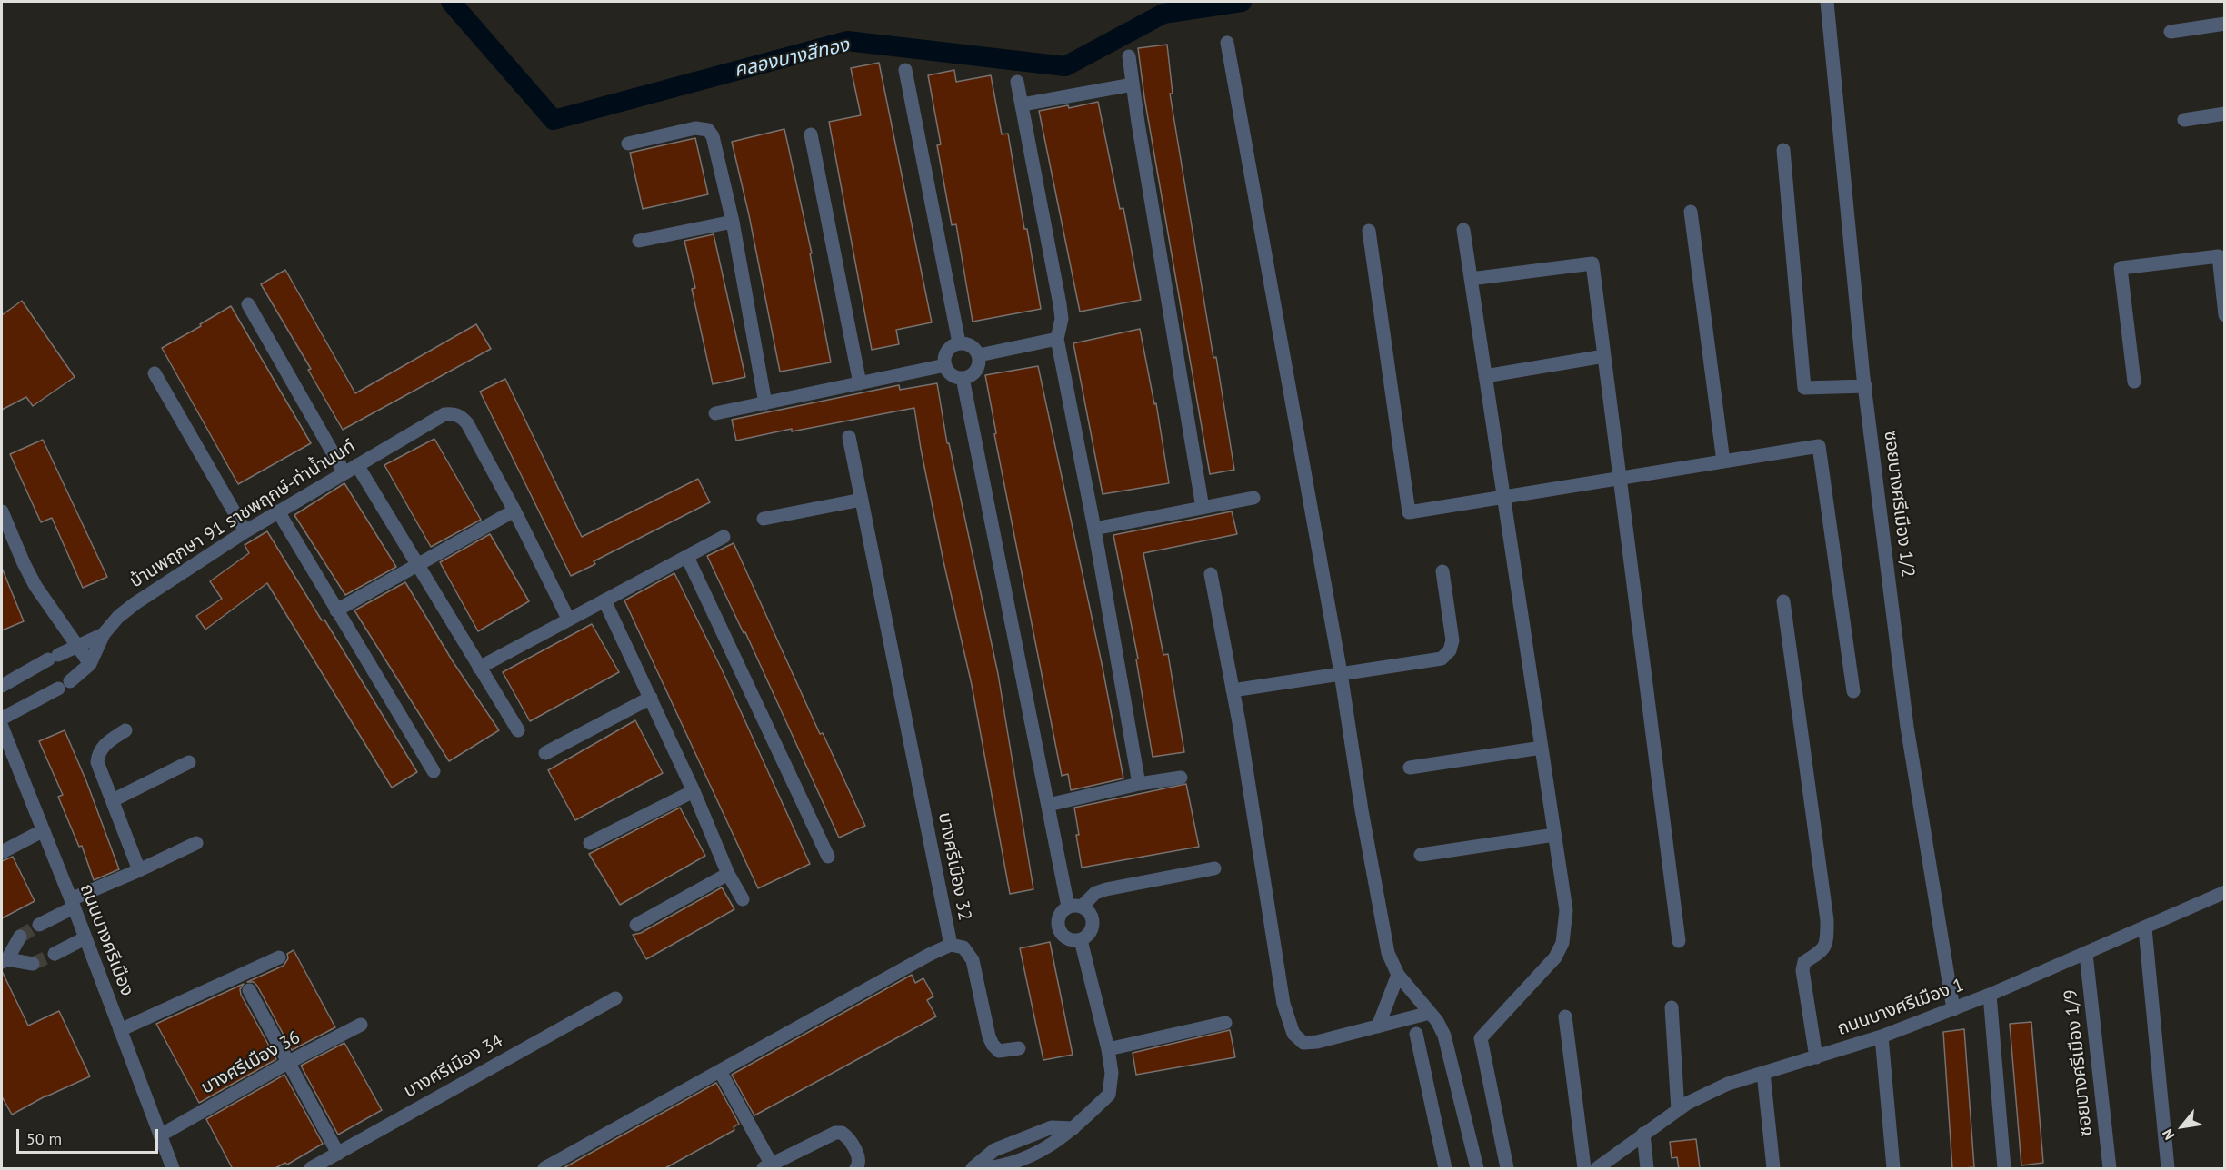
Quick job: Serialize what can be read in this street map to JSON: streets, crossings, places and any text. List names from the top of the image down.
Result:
{
  "streets": {
    "street": [
      "ซอยบางศรีเมือง 1/2",
      "บ้านพฤกษา 91 ราชพฤกษ์-ท่าน้ำนนท์",
      "บางศรีเมือง 32",
      "ถนนบางศรีเมือง",
      "ถนนบางศรีเมือง 1",
      "บางศรีเมือง 36",
      "ซอยบางศรีเมือง 1/9",
      "บางศรีเมือง 34"
    ]
  },
  "crossings": [
    ["ซอยบางศรีเมือง 1/2", "ถนนบางศรีเมือง 1"],
    ["ถนนบางศรีเมือง", "บางศรีเมือง 36"],
    ["ถนนบางศรีเมือง 1", "ซอยบางศรีเมือง 1/9"]
  ],
  "water": ["คลองบางสีทอง"],
  "scale_bar": "50 m",
  "north": "bottom left"
}
